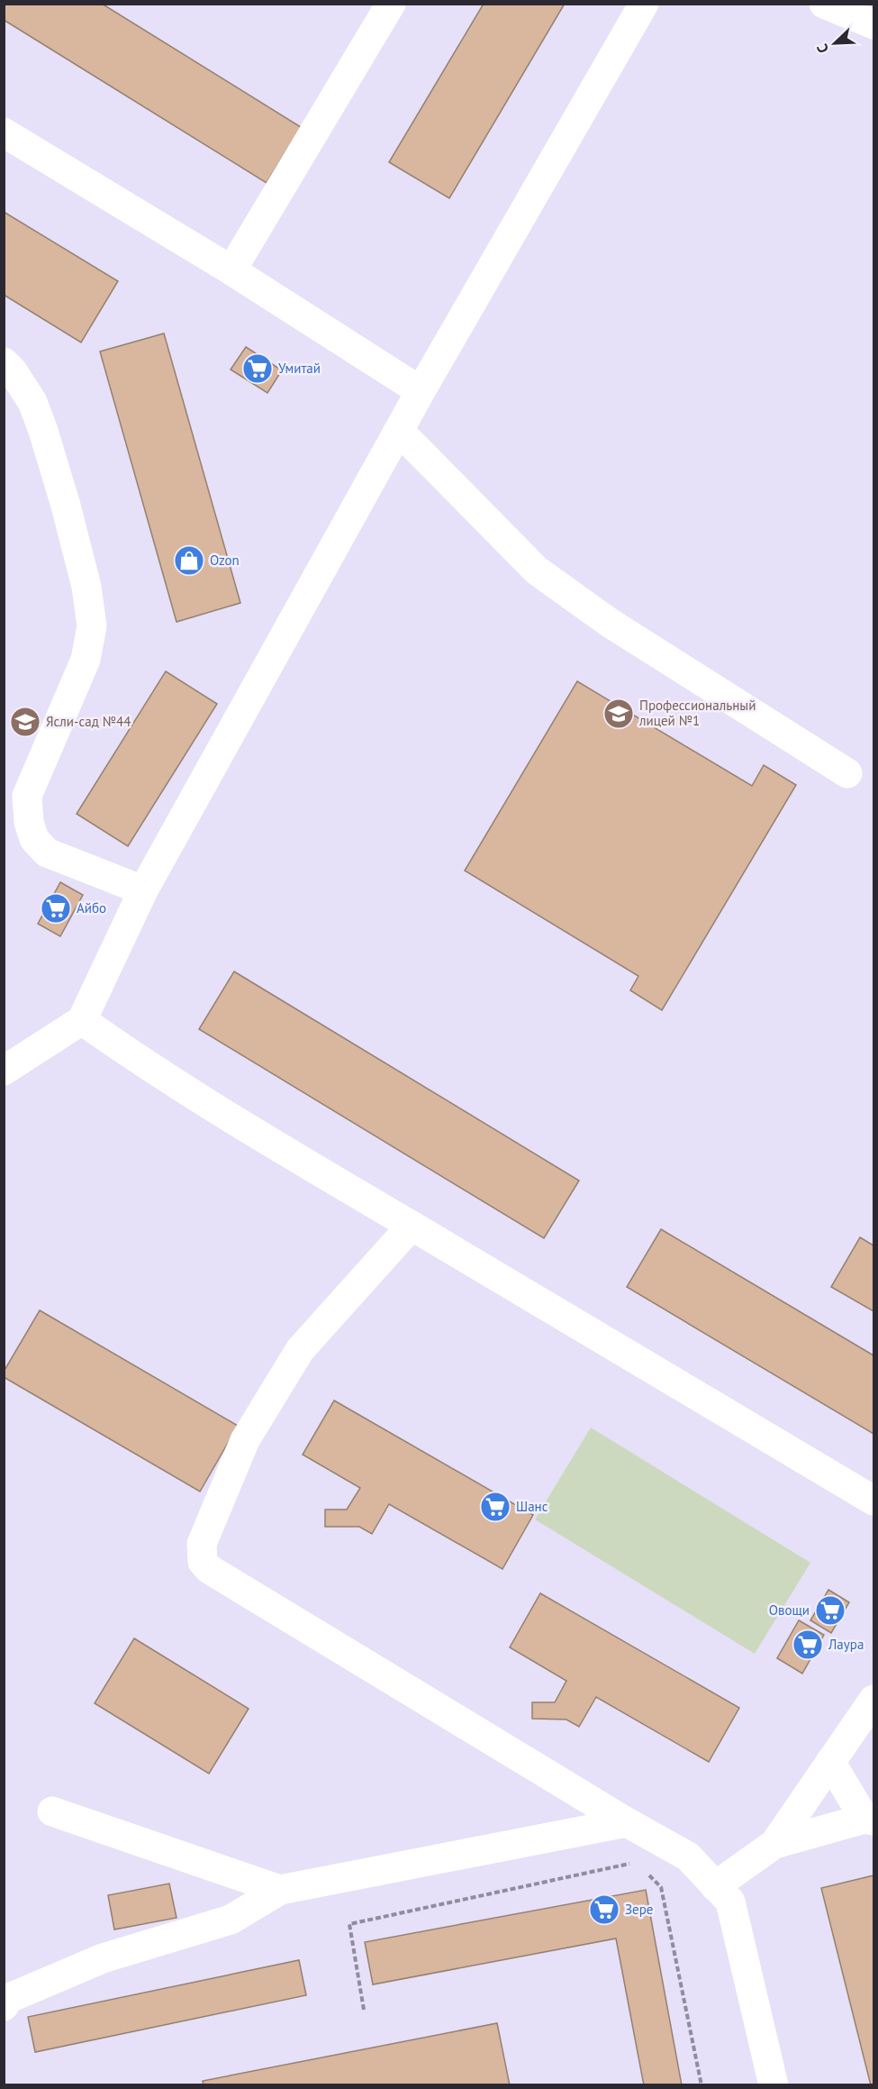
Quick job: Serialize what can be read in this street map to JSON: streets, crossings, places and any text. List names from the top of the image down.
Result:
{
  "places": {
    "supermarket": [
      "Умитай",
      "Айбо",
      "Шанс",
      "Овощи",
      "Лаура",
      "Зере"
    ],
    "shop": ["Ozon"],
    "school or university": ["Профессиональный лицей №1", "Ясли-сад №44"]
  },
  "north": "bottom left"
}
